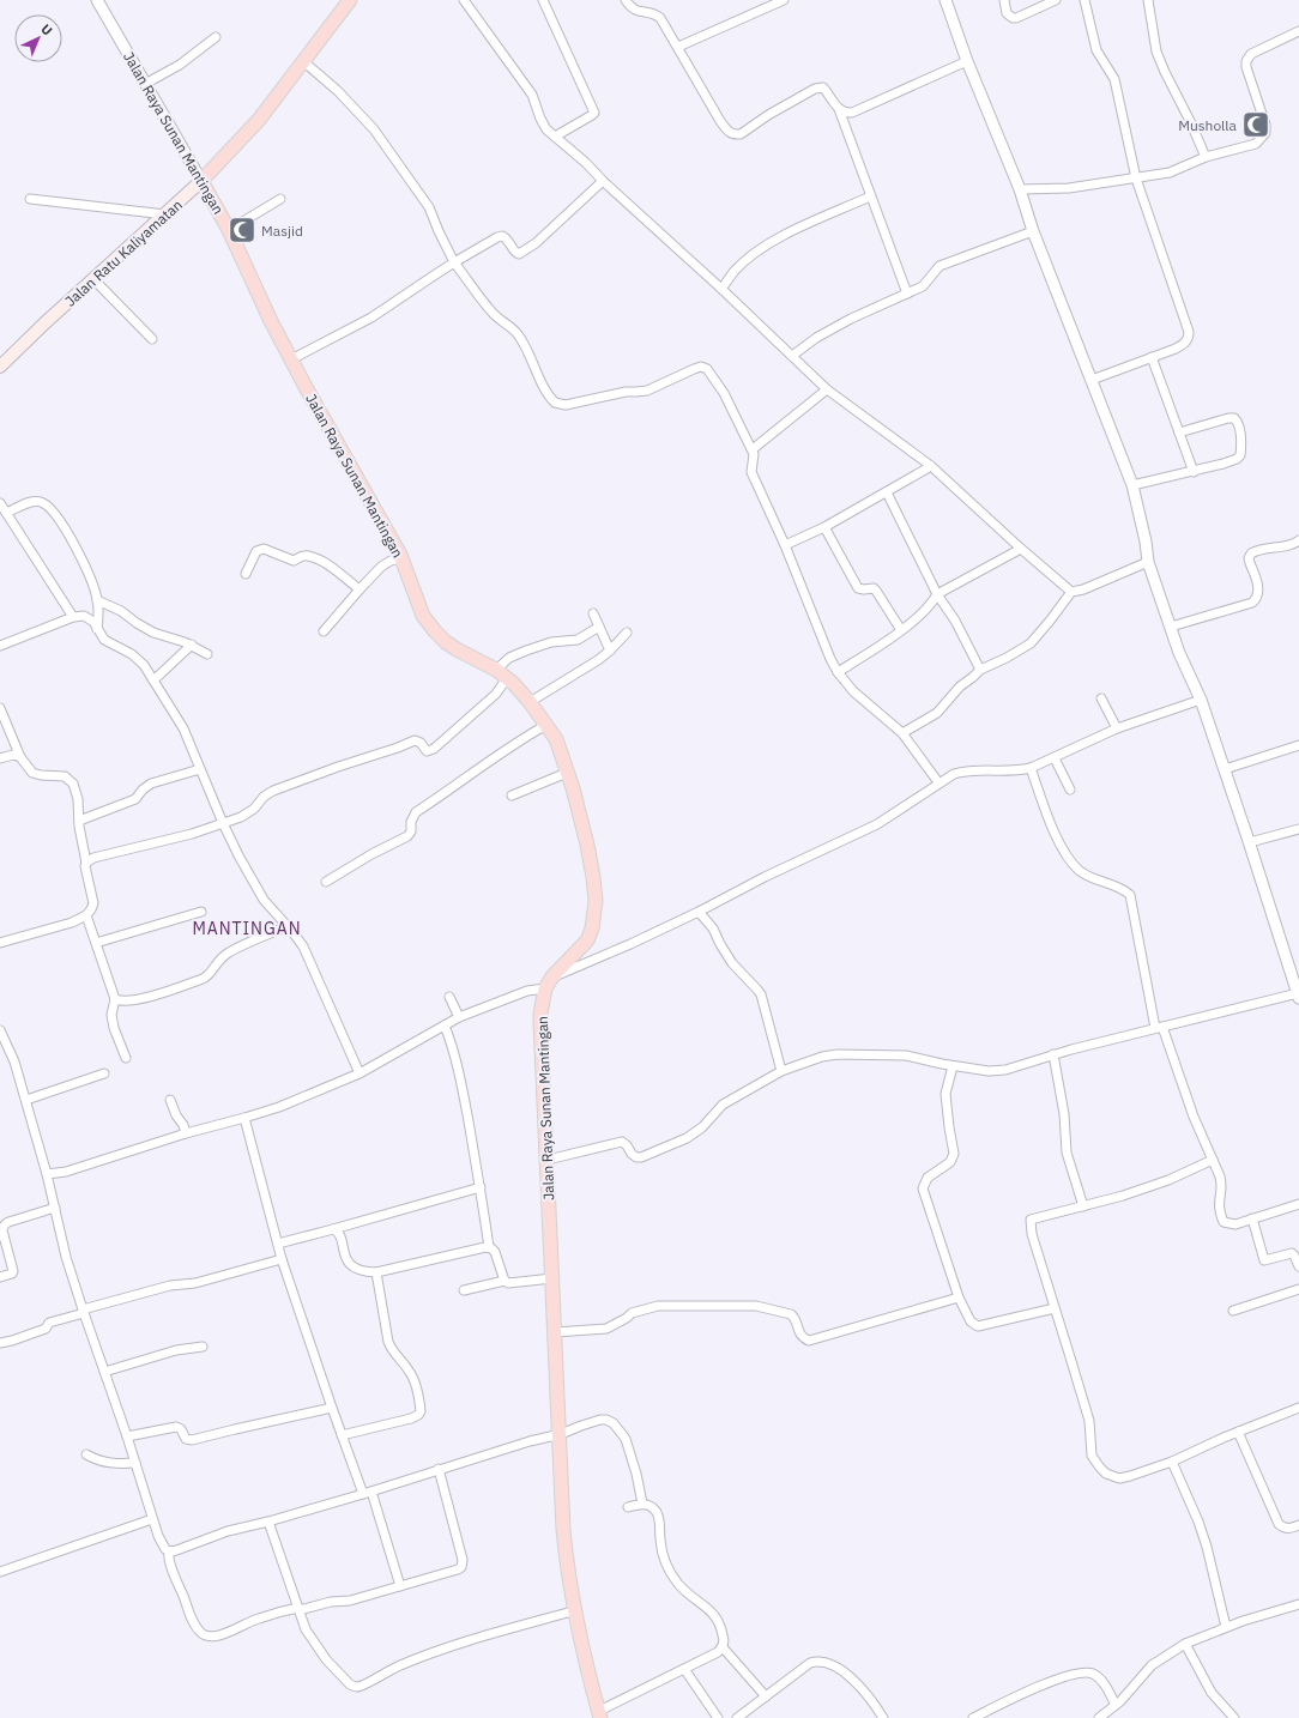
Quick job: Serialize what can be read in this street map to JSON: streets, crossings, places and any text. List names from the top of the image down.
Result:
{
  "streets": {
    "main road": ["Jalan Raya Sunan Mantingan", "Jalan Ratu Kaliyamatan"]
  },
  "crossings": [
    ["Jalan Raya Sunan Mantingan", "Jalan Ratu Kaliyamatan"]
  ],
  "districts": ["MANTINGAN"],
  "places": {
    "mosque": ["Musholla", "Masjid"]
  },
  "north": "top right"
}
